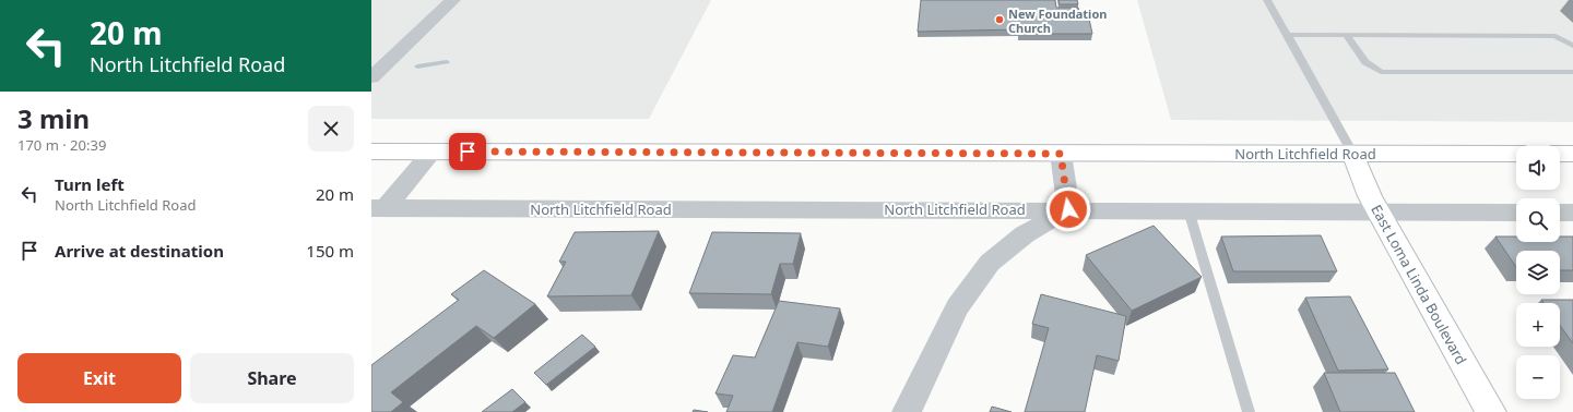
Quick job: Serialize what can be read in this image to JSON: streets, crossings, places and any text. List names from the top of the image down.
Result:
{
  "streets": {
    "main road": ["North Litchfield Road", "East Loma Linda Boulevard"]
  },
  "crossings": [
    ["North Litchfield Road", "East Loma Linda Boulevard"]
  ],
  "places": ["New Foundation Church"],
  "page": {
    "turn": ["20 m", "North Litchfield Road"],
    "heading": ["3 min", "170 m · 20:39"],
    "map_buttons": ["+", "−"],
    "list": [
      {
        "name": "Turn left",
        "note": "North Litchfield Road",
        "value": "20 m"
      },
      {
        "name": "Arrive at destination",
        "value": "150 m"
      }
    ],
    "buttons": ["Exit", "Share"]
  }
}
